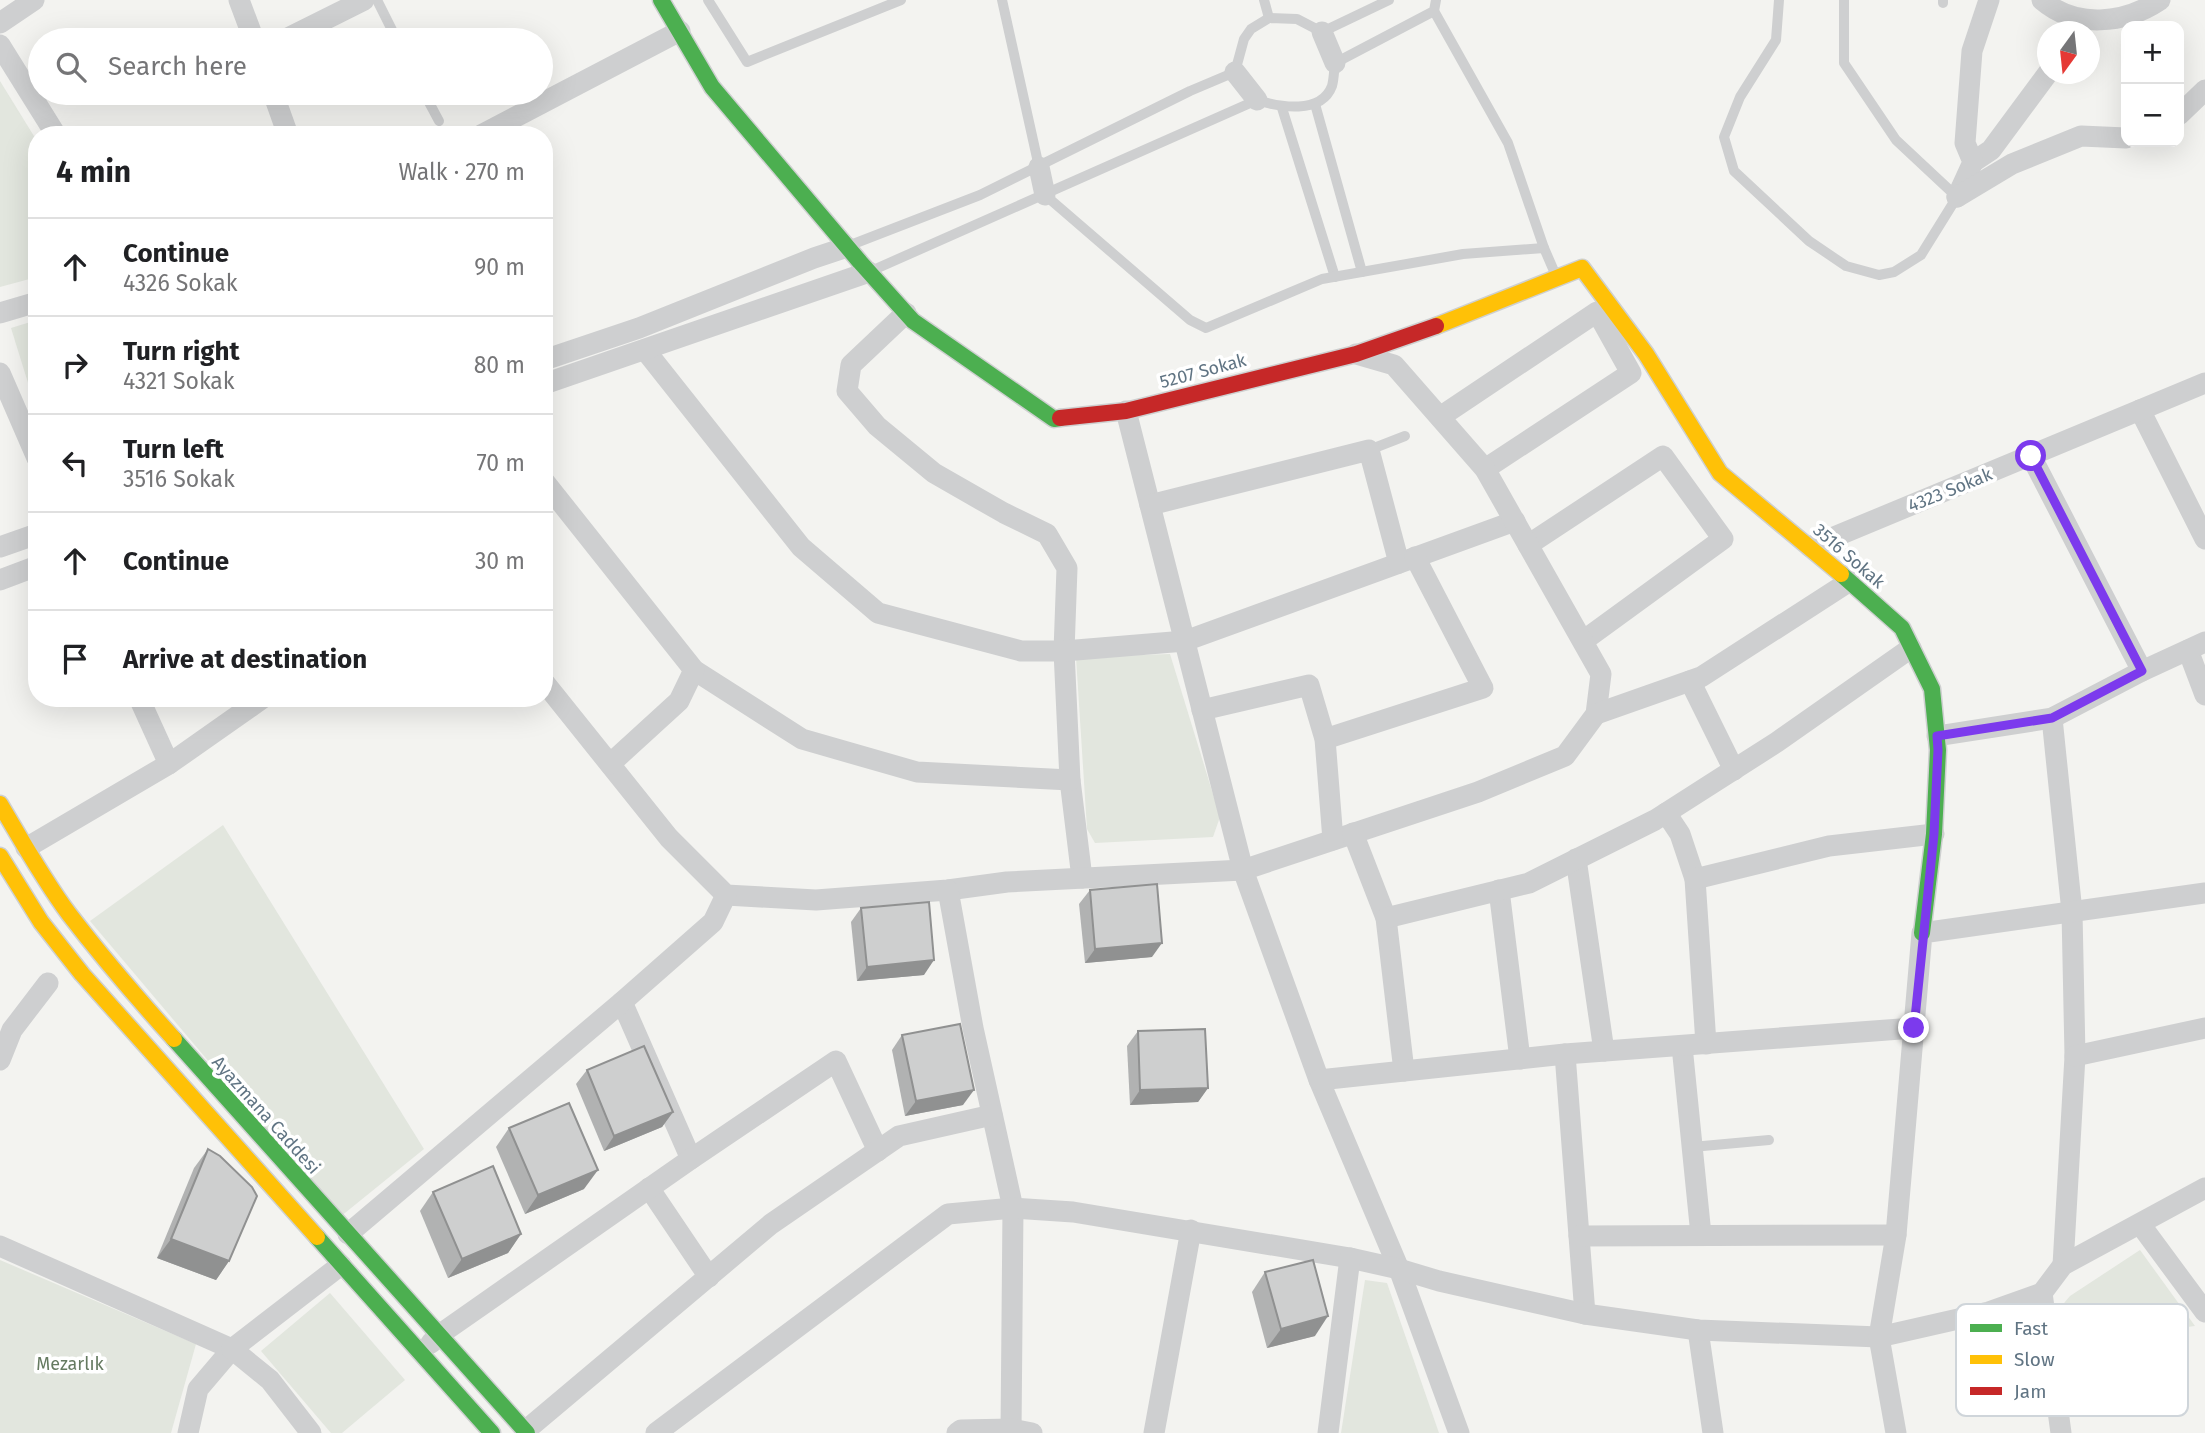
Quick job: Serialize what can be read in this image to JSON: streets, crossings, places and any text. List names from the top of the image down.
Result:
{
  "streets": {
    "street": [
      "5207 Sokak",
      "4323 Sokak",
      "3516 Sokak",
      "Ayazmana Caddesi"
    ]
  },
  "crossings": [
    ["5207 Sokak", "3516 Sokak"],
    ["4323 Sokak", "3516 Sokak"]
  ],
  "parks": ["Mezarlık"],
  "legend": ["Fast", "Slow", "Jam"],
  "north": "bottom",
  "page": {
    "map_buttons": ["+", "−"],
    "search": "Search here",
    "heading": ["4 min", "Walk · 270 m"],
    "list": [
      ["Continue", "4326 Sokak", "90 m"],
      ["Turn right", "4321 Sokak", "80 m"],
      ["Turn left", "3516 Sokak", "70 m"],
      ["Continue", "30 m"],
      "Arrive at destination"
    ]
  }
}
